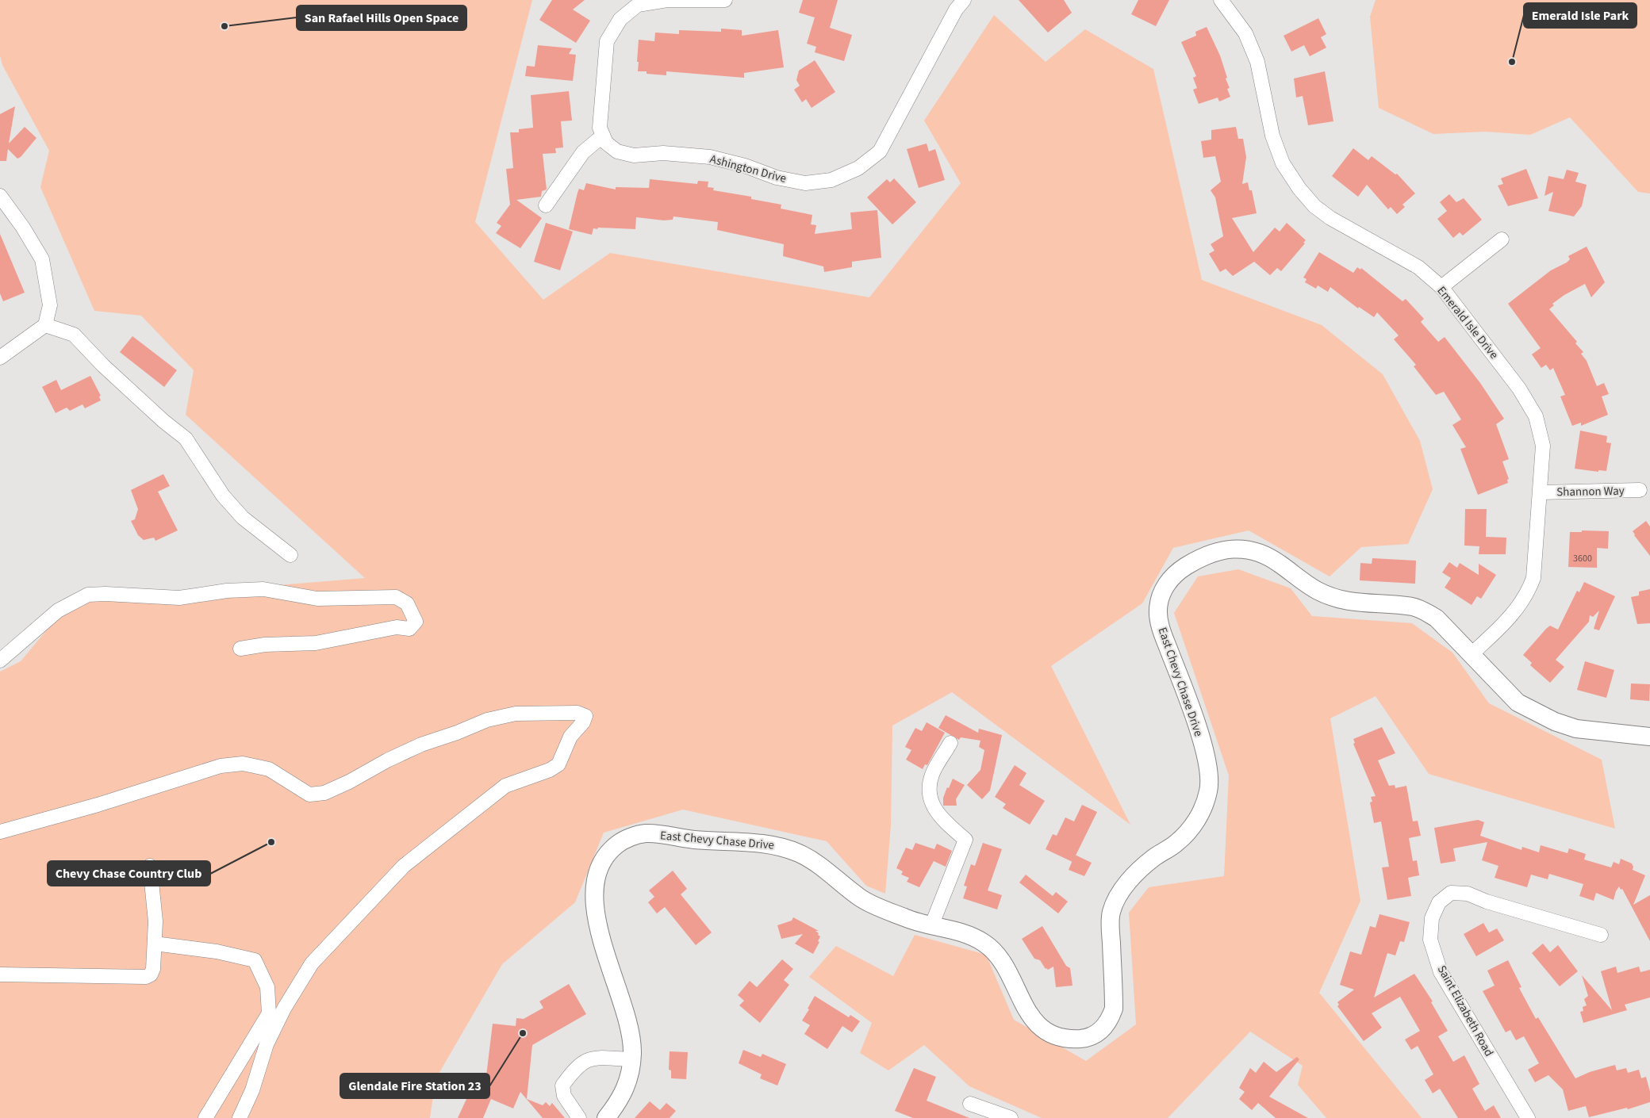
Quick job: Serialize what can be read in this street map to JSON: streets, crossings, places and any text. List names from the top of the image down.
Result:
{
  "streets": {
    "main road": ["East Chevy Chase Drive"],
    "street": [
      "Ashington Drive",
      "Emerald Isle Drive",
      "Shannon Way",
      "Saint Elizabeth Road"
    ]
  },
  "crossings": [
    ["Emerald Isle Drive", "Shannon Way"],
    ["Emerald Isle Drive", "East Chevy Chase Drive"]
  ],
  "places": [
    "San Rafael Hills Open Space",
    "Emerald Isle Park",
    "Chevy Chase Country Club",
    "Glendale Fire Station 23"
  ],
  "house_numbers": ["3600"]
}
